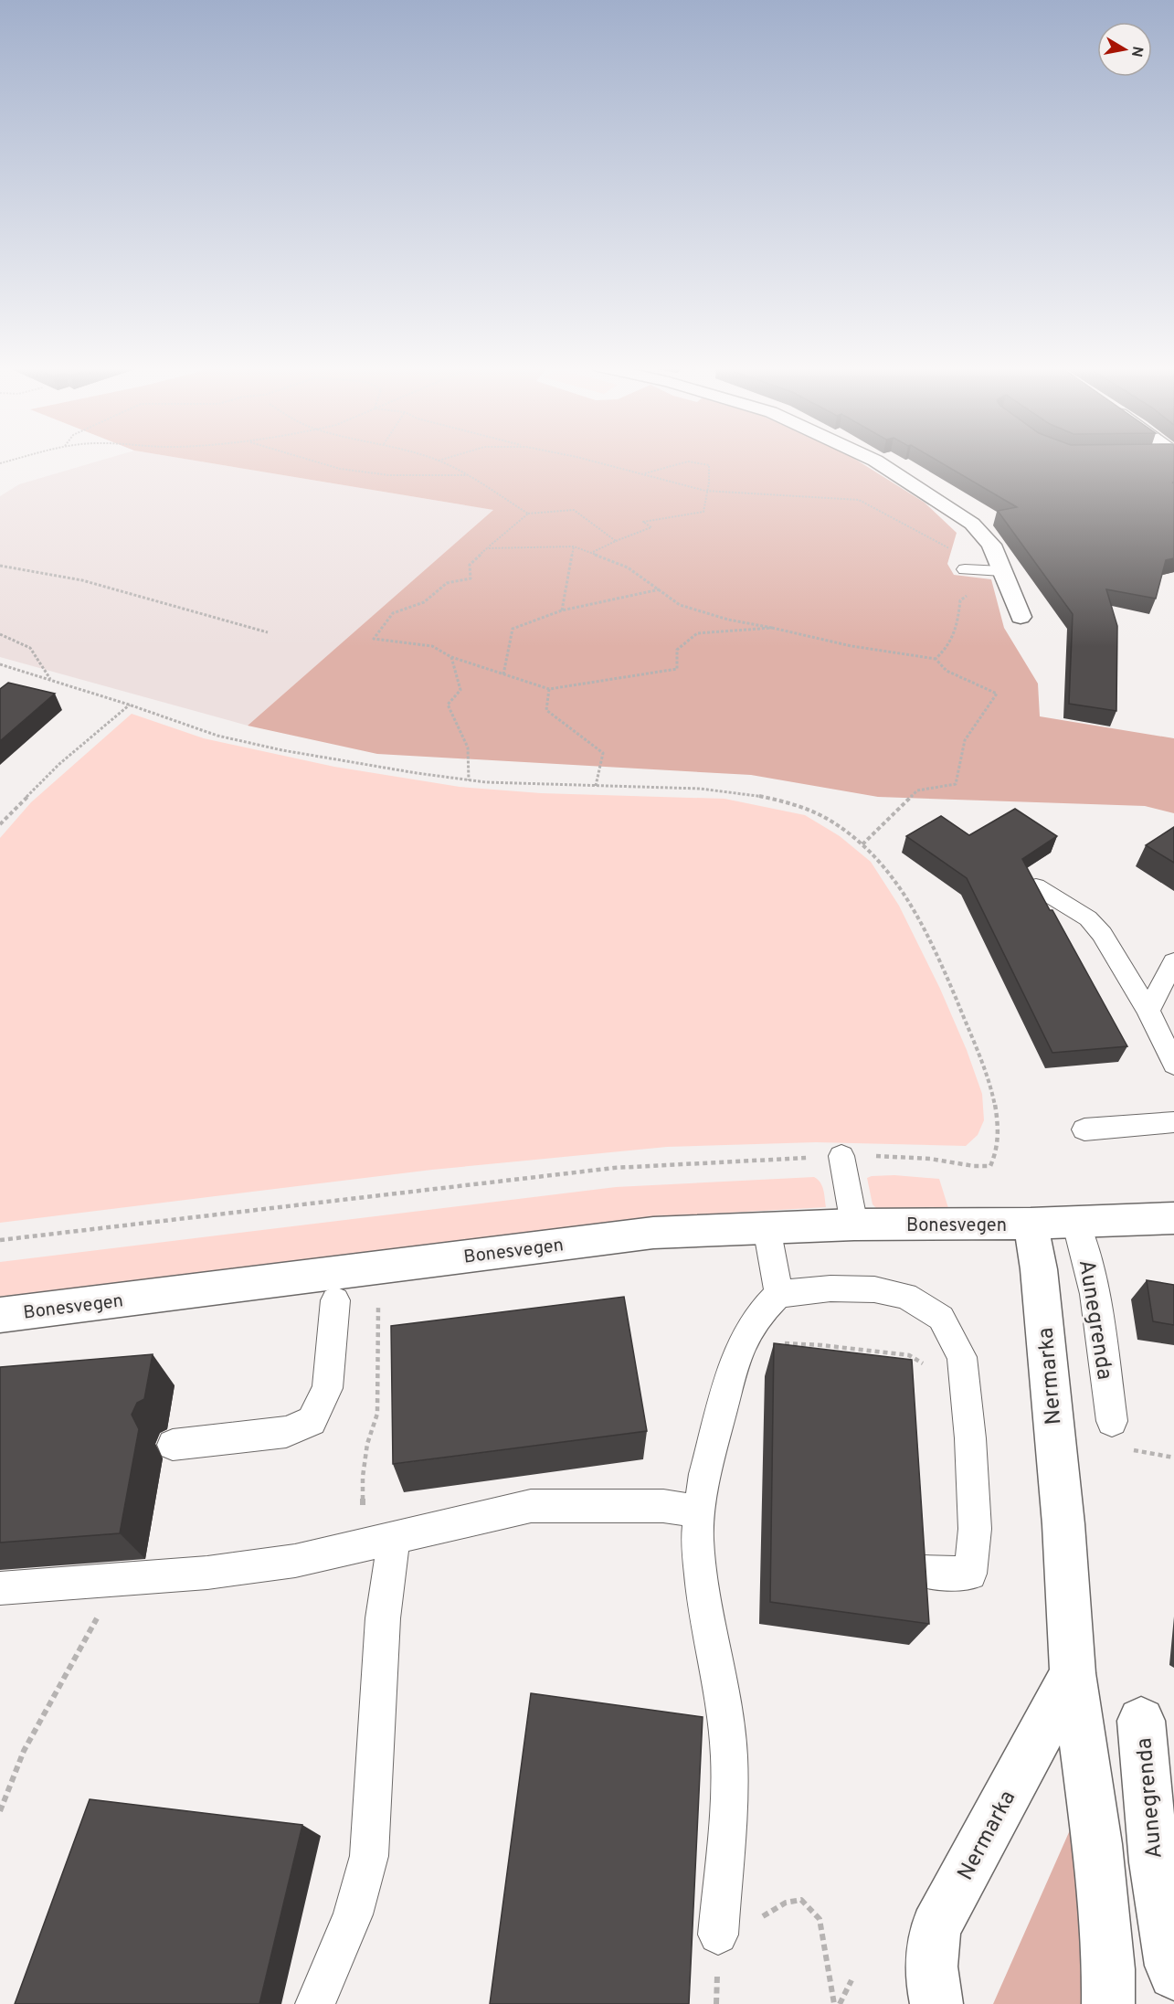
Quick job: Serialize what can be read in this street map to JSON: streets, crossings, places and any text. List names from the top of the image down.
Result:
{
  "streets": {
    "street": ["Bonesvegen", "Aunegrenda", "Nermarka"]
  },
  "crossings": [
    ["Bonesvegen", "Nermarka"]
  ],
  "north": "right"
}
